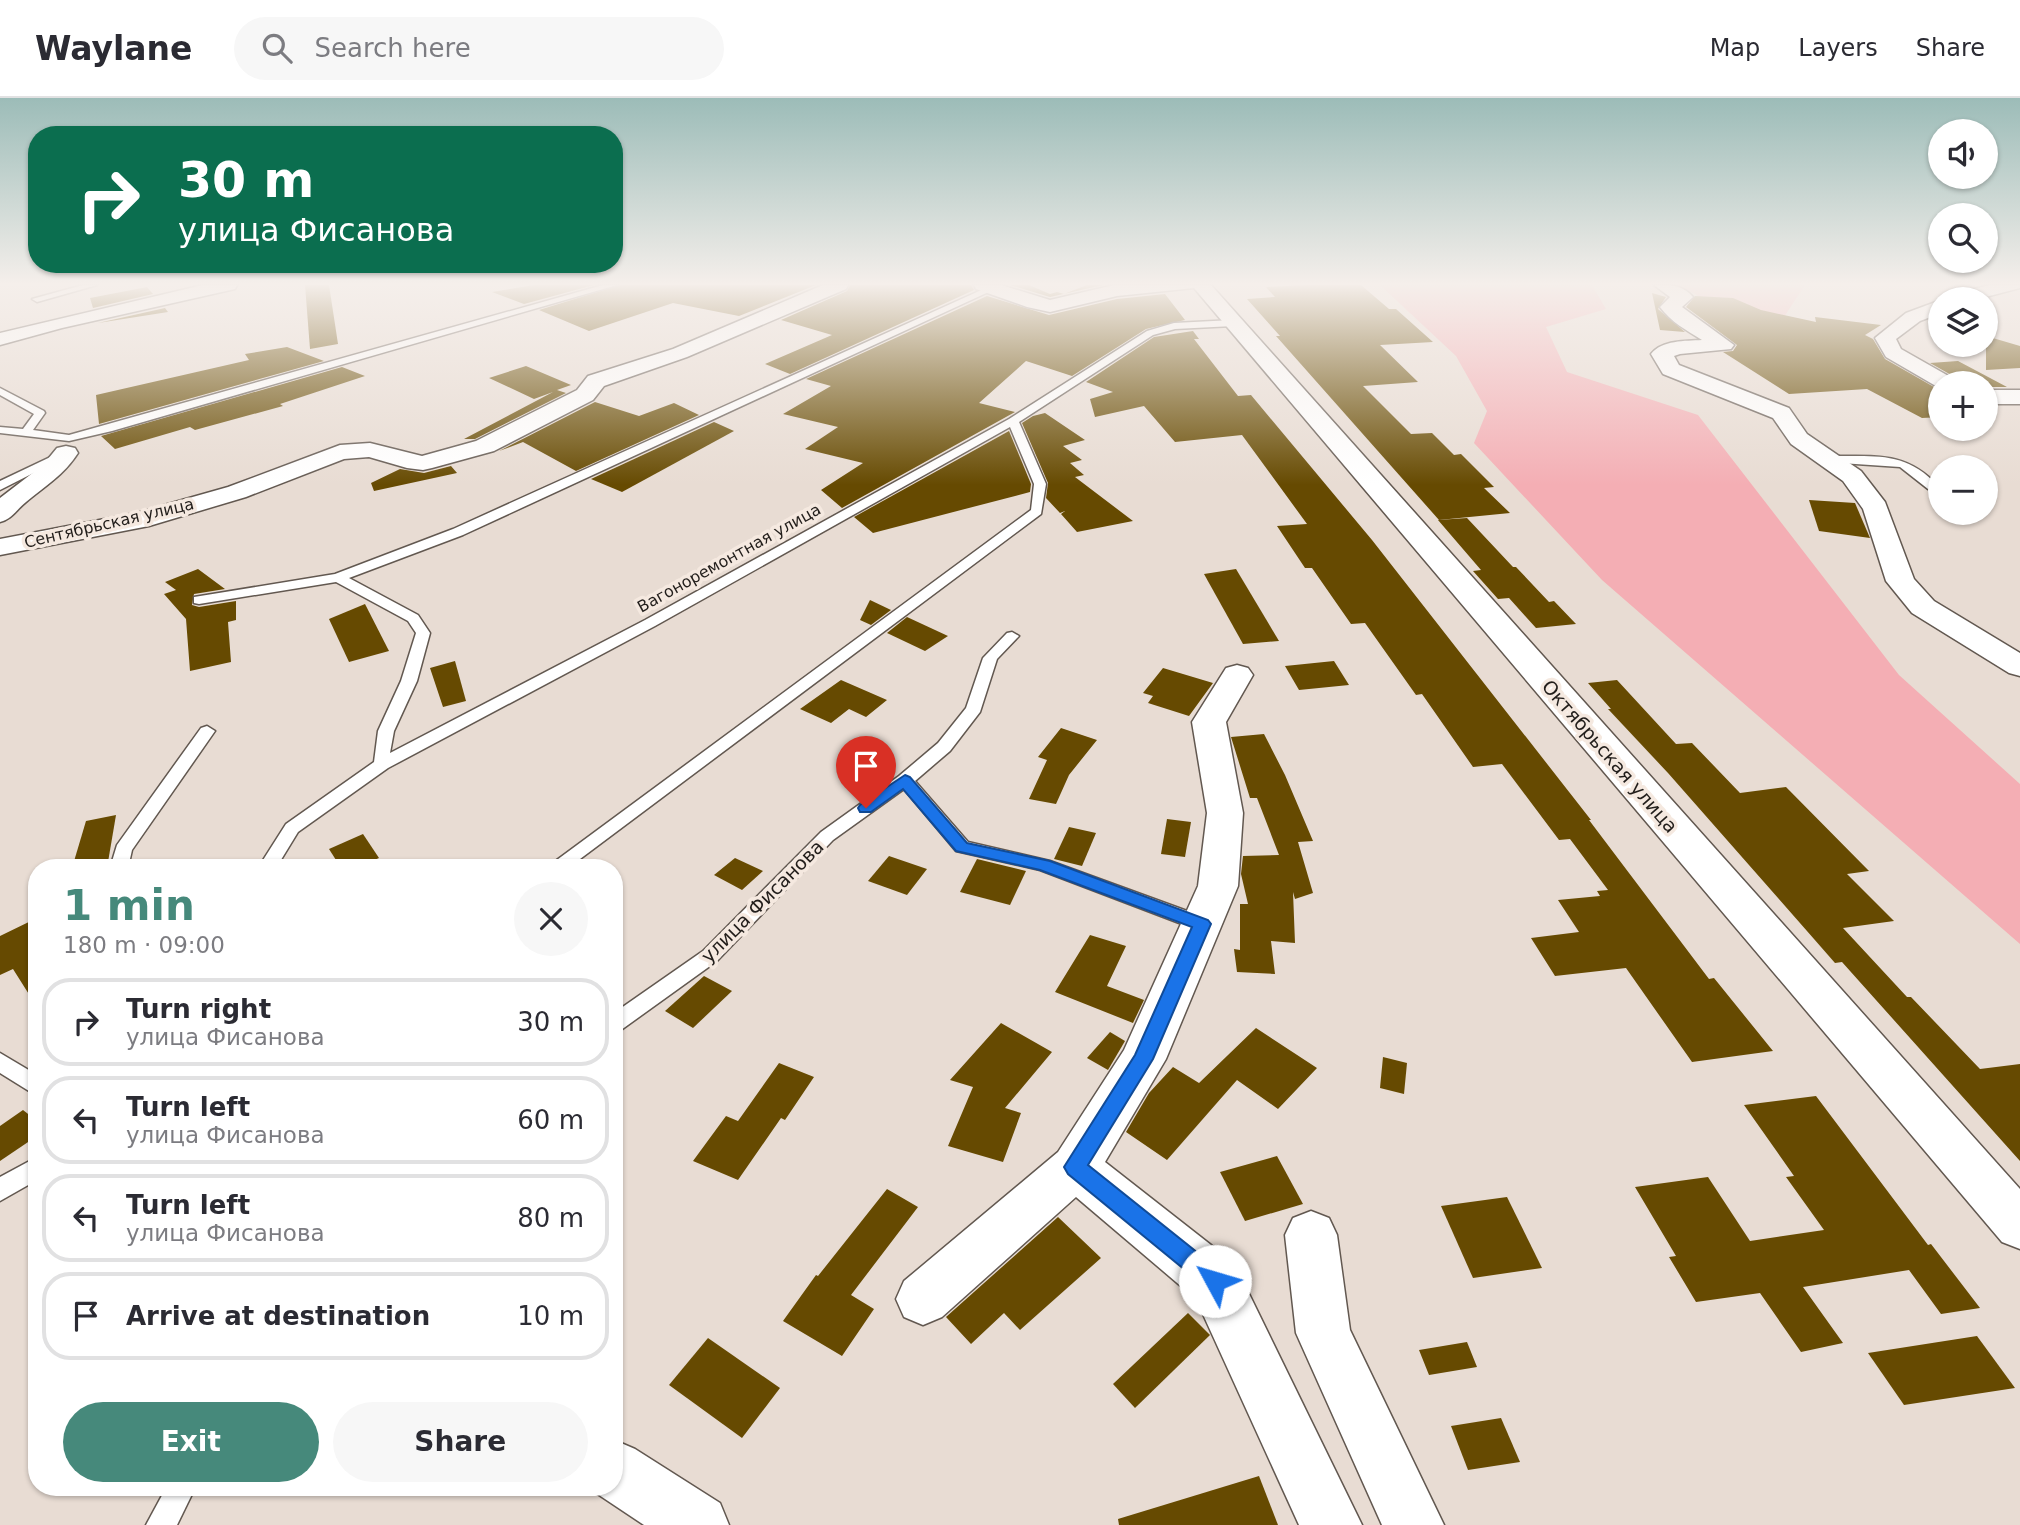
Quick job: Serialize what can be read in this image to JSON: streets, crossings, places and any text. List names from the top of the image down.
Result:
{
  "streets": {
    "street": ["Сентябрьская улица", "Октябрьская улица"],
    "lane": ["Вагоноремонтная улица", "улица Фисанова"]
  },
  "page": {
    "header": "Waylane",
    "search": "Search here",
    "nav": ["Map", "Layers", "Share"],
    "map_buttons": ["+", "−"],
    "turn": ["30 m", "улица Фисанова"],
    "heading": ["1 min", "180 m · 09:00"],
    "list": [
      {
        "name": "Turn right",
        "note": "улица Фисанова",
        "value": "30 m"
      },
      {
        "name": "Turn left",
        "note": "улица Фисанова",
        "value": "60 m"
      },
      {
        "name": "Turn left",
        "note": "улица Фисанова",
        "value": "80 m"
      },
      {
        "name": "Arrive at destination",
        "value": "10 m"
      }
    ],
    "buttons": ["Exit", "Share"]
  }
}
